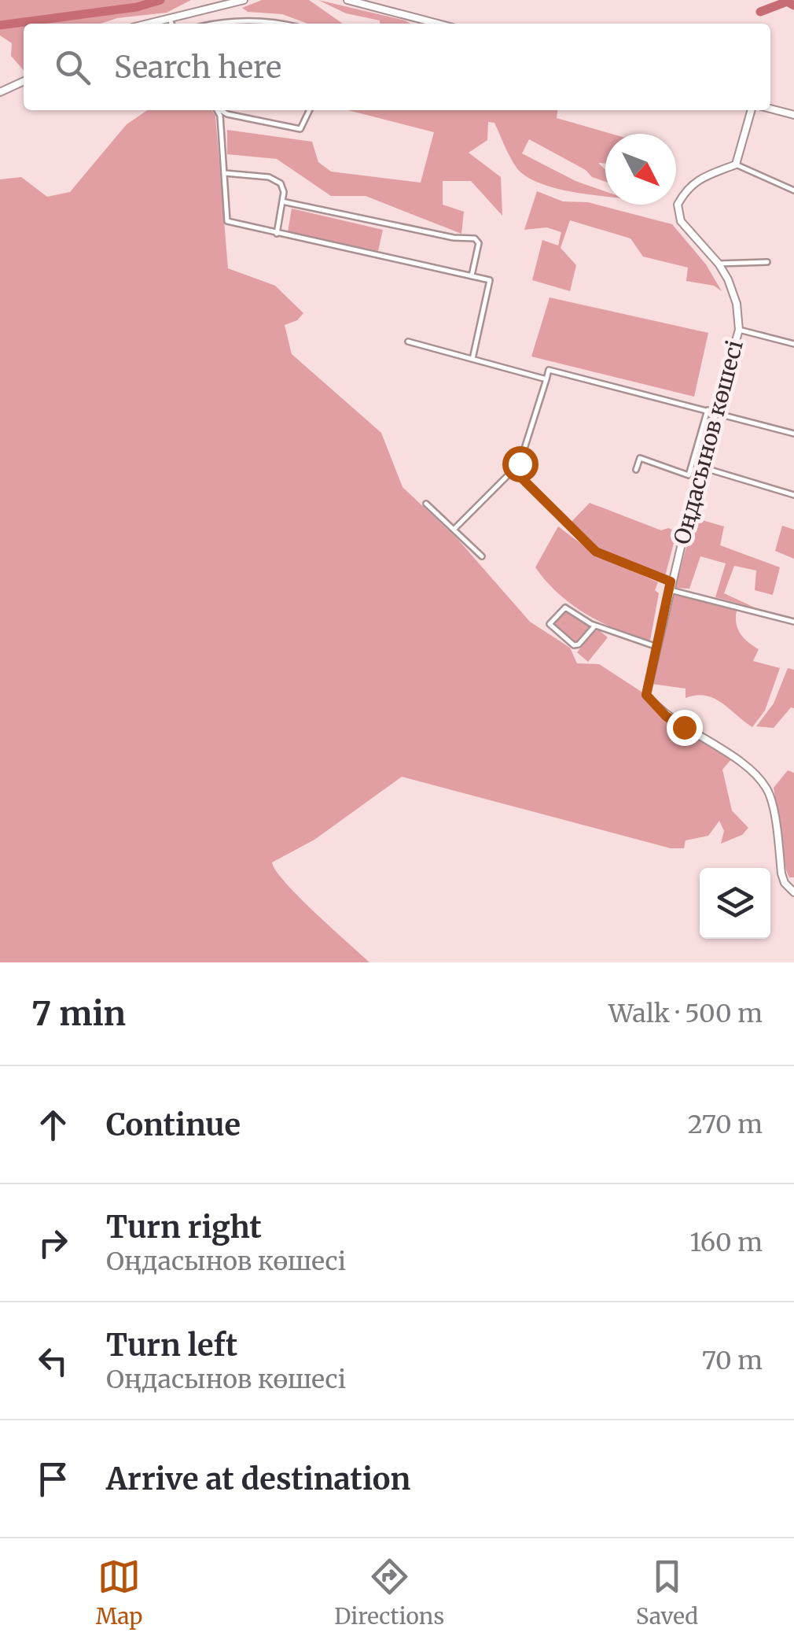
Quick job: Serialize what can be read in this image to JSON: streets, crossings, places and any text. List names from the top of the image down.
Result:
{
  "streets": {
    "street": ["Оңдасынов көшесі"]
  },
  "north": "bottom right",
  "page": {
    "search": "Search here",
    "heading": ["7 min", "Walk · 500 m"],
    "list": [
      ["Continue", "270 m"],
      ["Turn right", "Оңдасынов көшесі", "160 m"],
      ["Turn left", "Оңдасынов көшесі", "70 m"],
      "Arrive at destination"
    ],
    "nav": ["Map", "Directions", "Saved"]
  }
}
